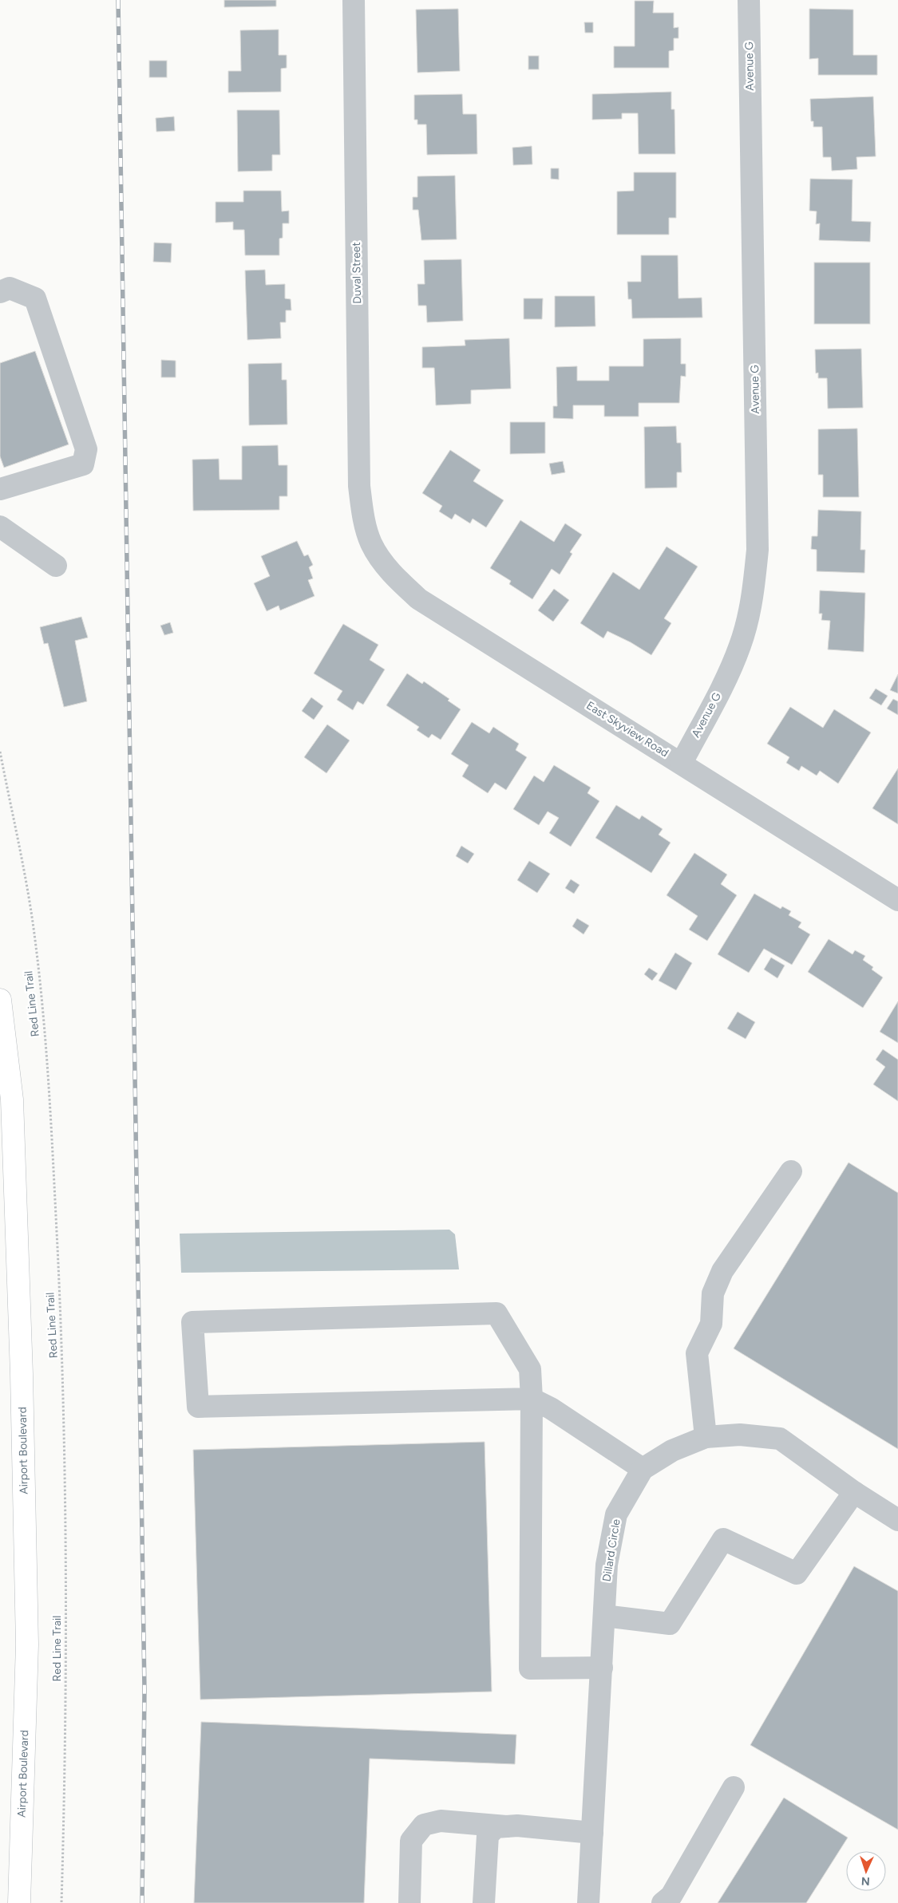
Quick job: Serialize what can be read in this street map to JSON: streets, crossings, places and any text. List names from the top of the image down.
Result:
{
  "streets": {
    "main road": ["Airport Boulevard"],
    "street": [
      "Avenue G",
      "Duval Street",
      "East Skyview Road",
      "Dillard Circle"
    ],
    "path": ["Red Line Trail"]
  },
  "crossings": [
    ["Avenue G", "East Skyview Road"],
    ["Duval Street", "East Skyview Road"]
  ],
  "north": "bottom"
}
